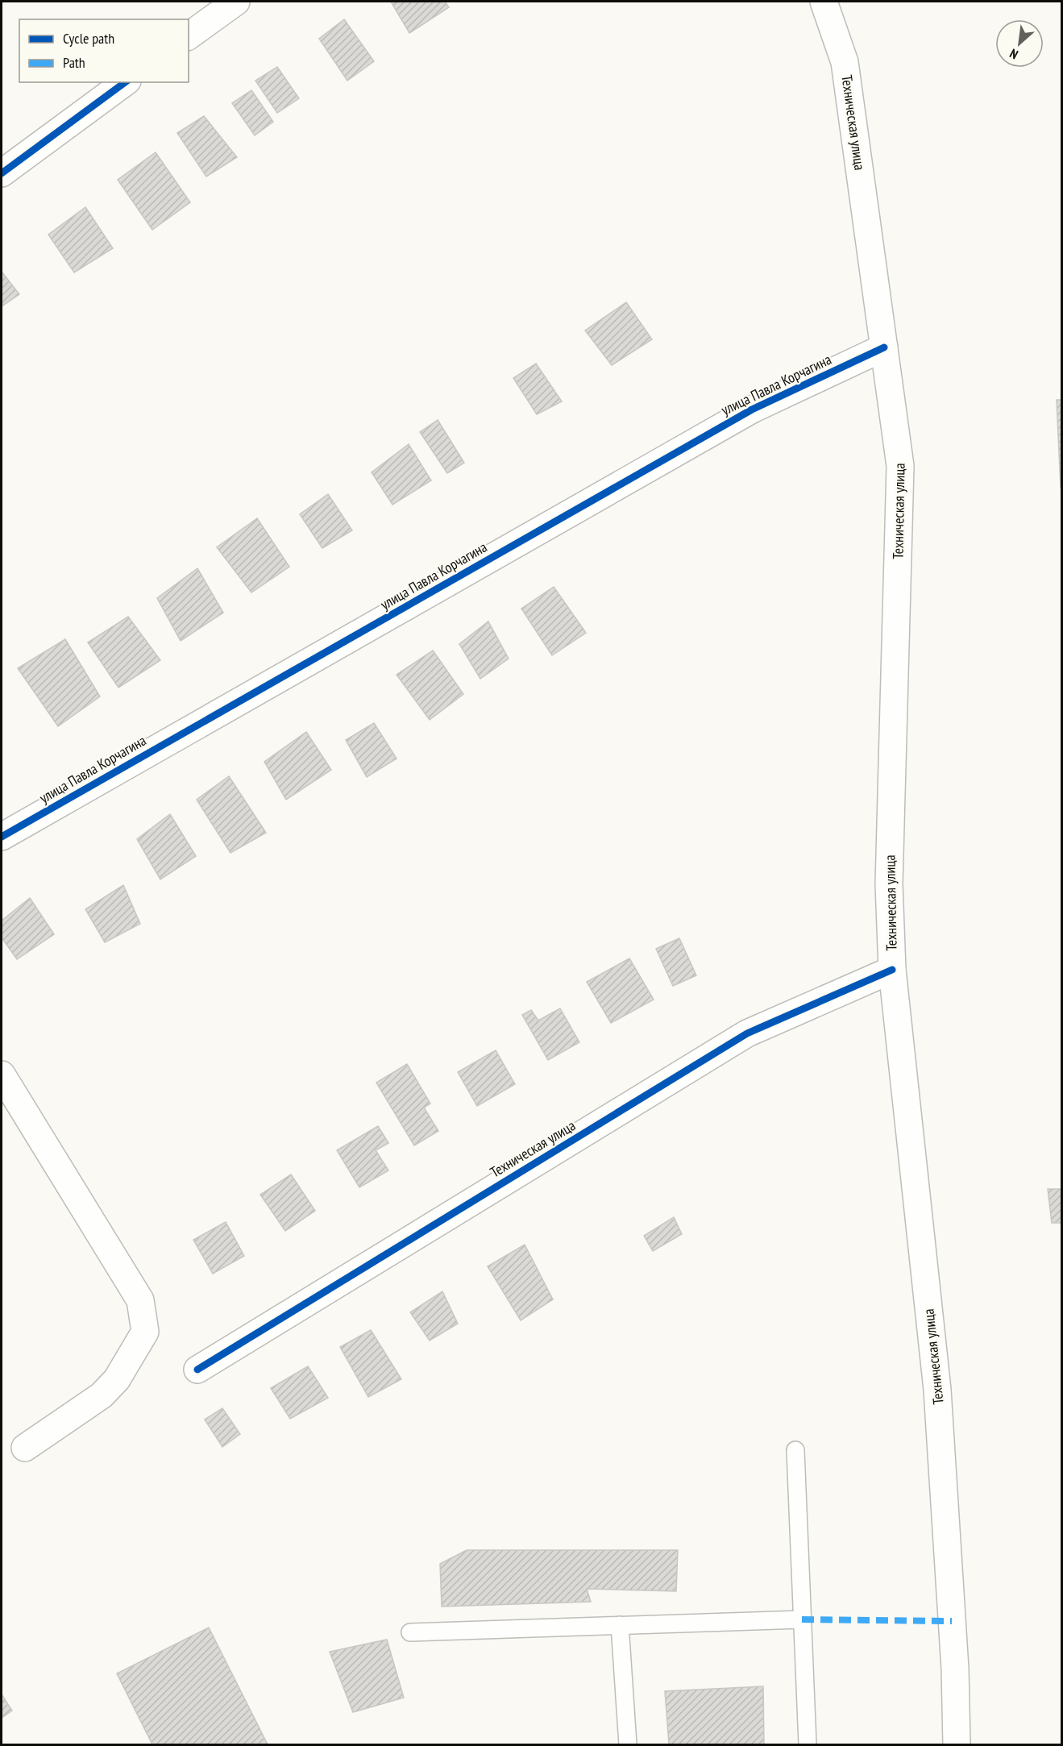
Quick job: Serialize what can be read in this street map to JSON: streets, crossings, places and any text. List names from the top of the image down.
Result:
{
  "streets": {
    "street": ["Техническая улица", "улица Павла Корчагина"]
  },
  "crossings": [
    ["Техническая улица", "улица Павла Корчагина"]
  ],
  "legend": ["Cycle path", "Path"],
  "north": "bottom left"
}
